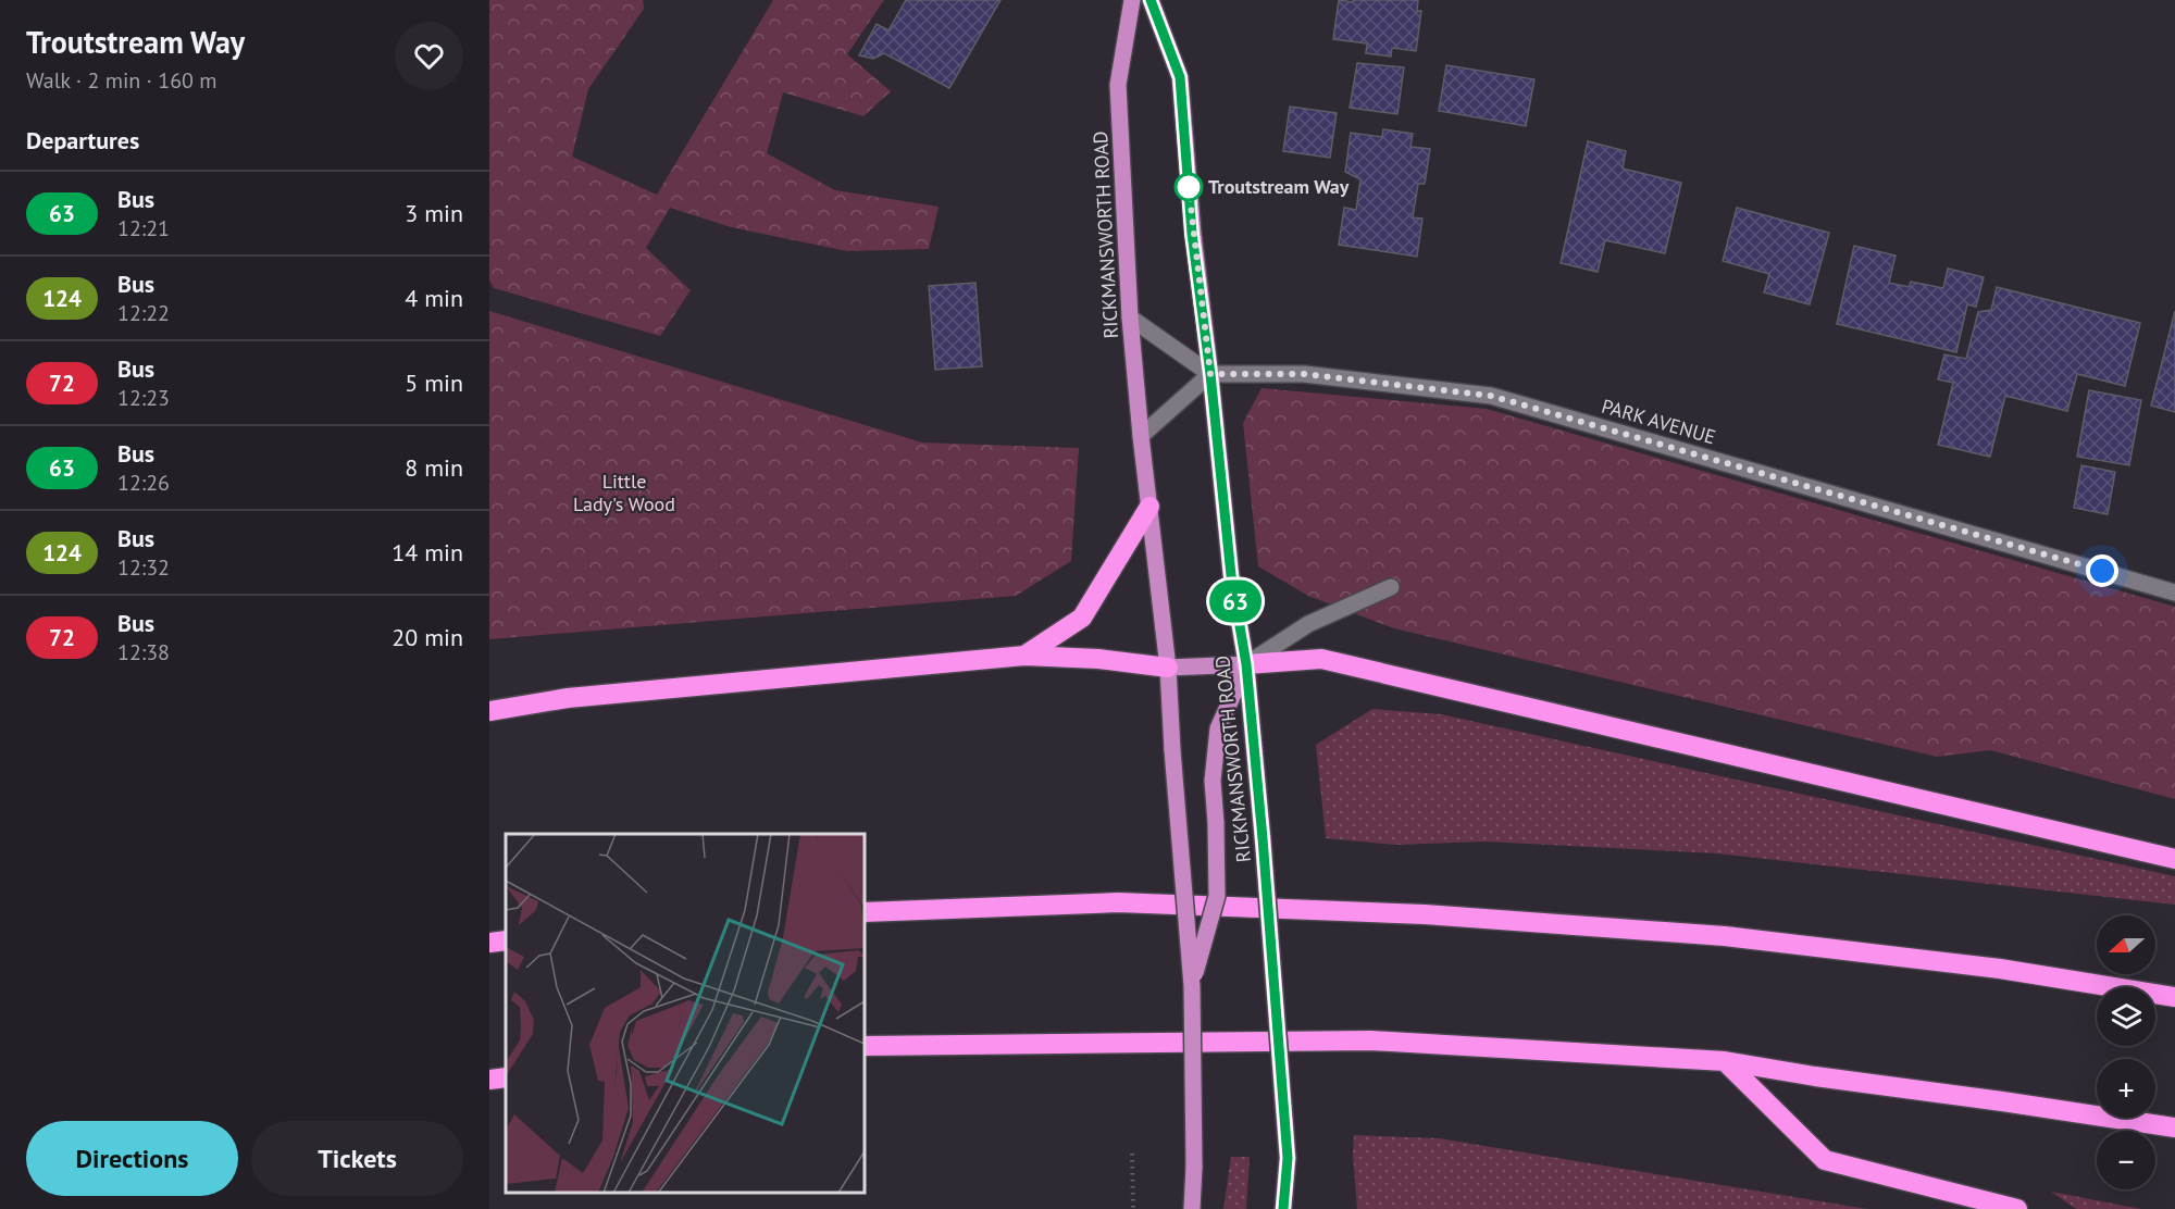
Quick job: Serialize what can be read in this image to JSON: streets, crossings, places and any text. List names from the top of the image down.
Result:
{
  "streets": {
    "main road": ["RICKMANSWORTH ROAD"],
    "street": ["PARK AVENUE"]
  },
  "crossings": [
    ["RICKMANSWORTH ROAD", "PARK AVENUE"]
  ],
  "parks": ["Little Lady's Wood"],
  "places": ["Troutstream Way"],
  "lines": ["bus line 63"],
  "north": "left",
  "page": {
    "heading": [
      ["Troutstream Way", "Walk · 2 min · 160 m"],
      "Departures"
    ],
    "on_map": "63",
    "list": [
      {
        "mark": "63",
        "name": "Bus",
        "note": "12:21",
        "value": "3 min"
      },
      {
        "mark": "124",
        "name": "Bus",
        "note": "12:22",
        "value": "4 min"
      },
      {
        "mark": "72",
        "name": "Bus",
        "note": "12:23",
        "value": "5 min"
      },
      {
        "mark": "63",
        "name": "Bus",
        "note": "12:26",
        "value": "8 min"
      },
      {
        "mark": "124",
        "name": "Bus",
        "note": "12:32",
        "value": "14 min"
      },
      {
        "mark": "72",
        "name": "Bus",
        "note": "12:38",
        "value": "20 min"
      }
    ],
    "map_buttons": ["+", "−"],
    "buttons": ["Directions", "Tickets"]
  }
}
